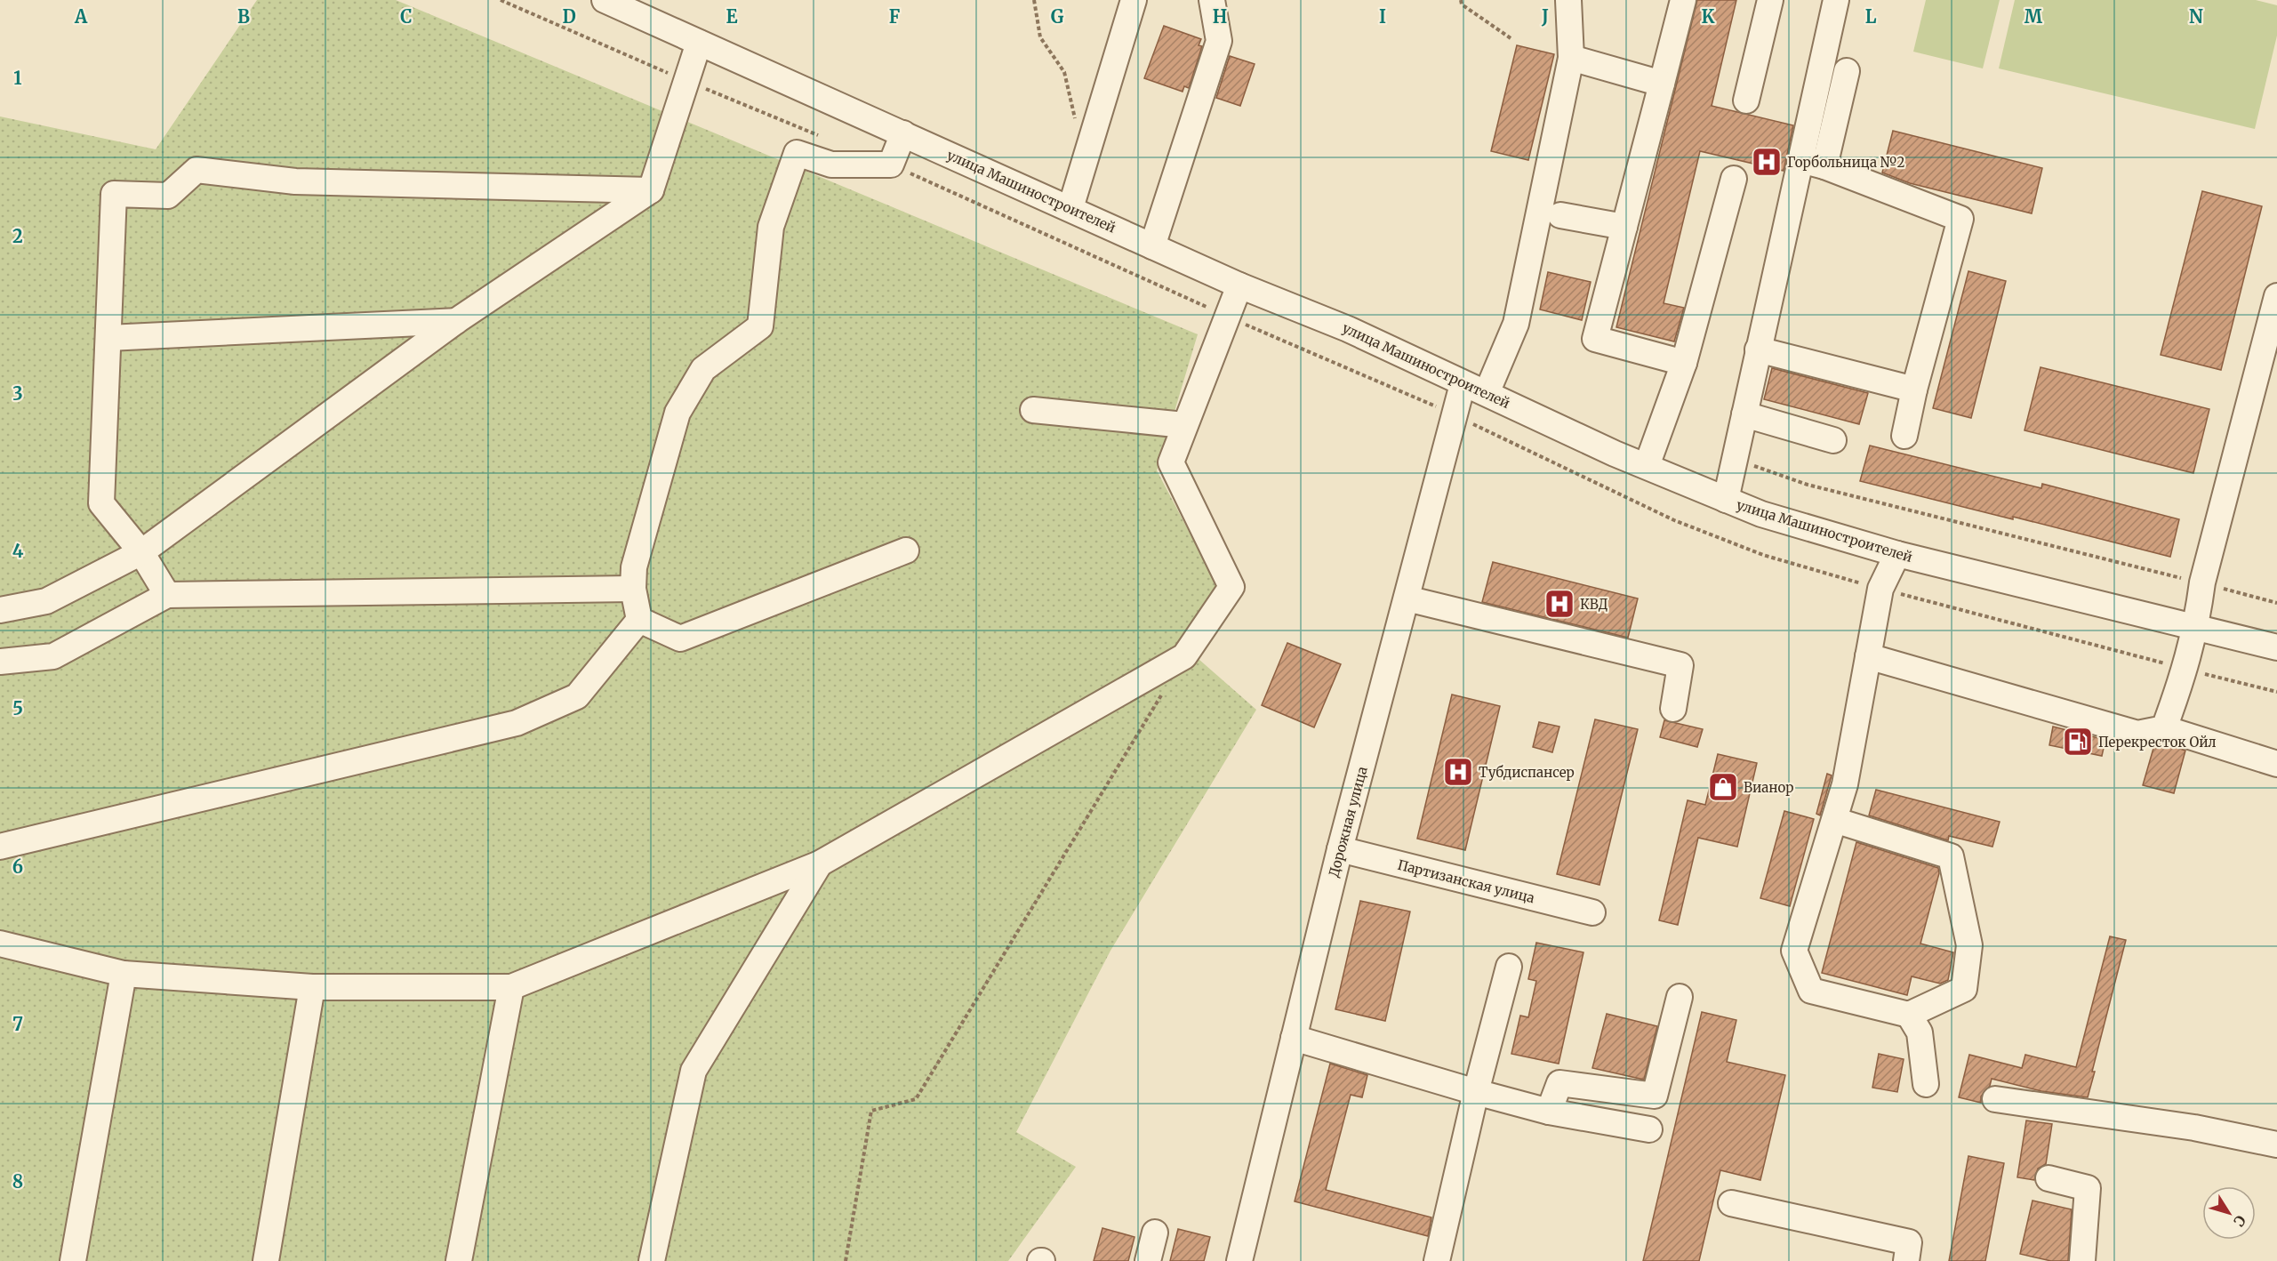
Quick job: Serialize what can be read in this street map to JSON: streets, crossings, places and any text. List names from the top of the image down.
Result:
{
  "streets": {
    "street": ["улица Машиностроителей", "Дорожная улица", "Партизанская улица"]
  },
  "crossings": [
    ["улица Машиностроителей", "Дорожная улица"],
    ["Дорожная улица", "Партизанская улица"]
  ],
  "places": {
    "hospital": ["Горбольница №2", "КВД", "Тубдиспансер"],
    "fuel station": ["Перекресток Ойл"],
    "shop": ["Вианор"]
  },
  "north": "bottom right",
  "grid": {
    "columns": [
      "A",
      "B",
      "C",
      "D",
      "E",
      "F",
      "G",
      "H",
      "I",
      "J",
      "K",
      "L",
      "M",
      "N"
    ],
    "rows": [
      "1",
      "2",
      "3",
      "4",
      "5",
      "6",
      "7",
      "8"
    ]
  }
}
